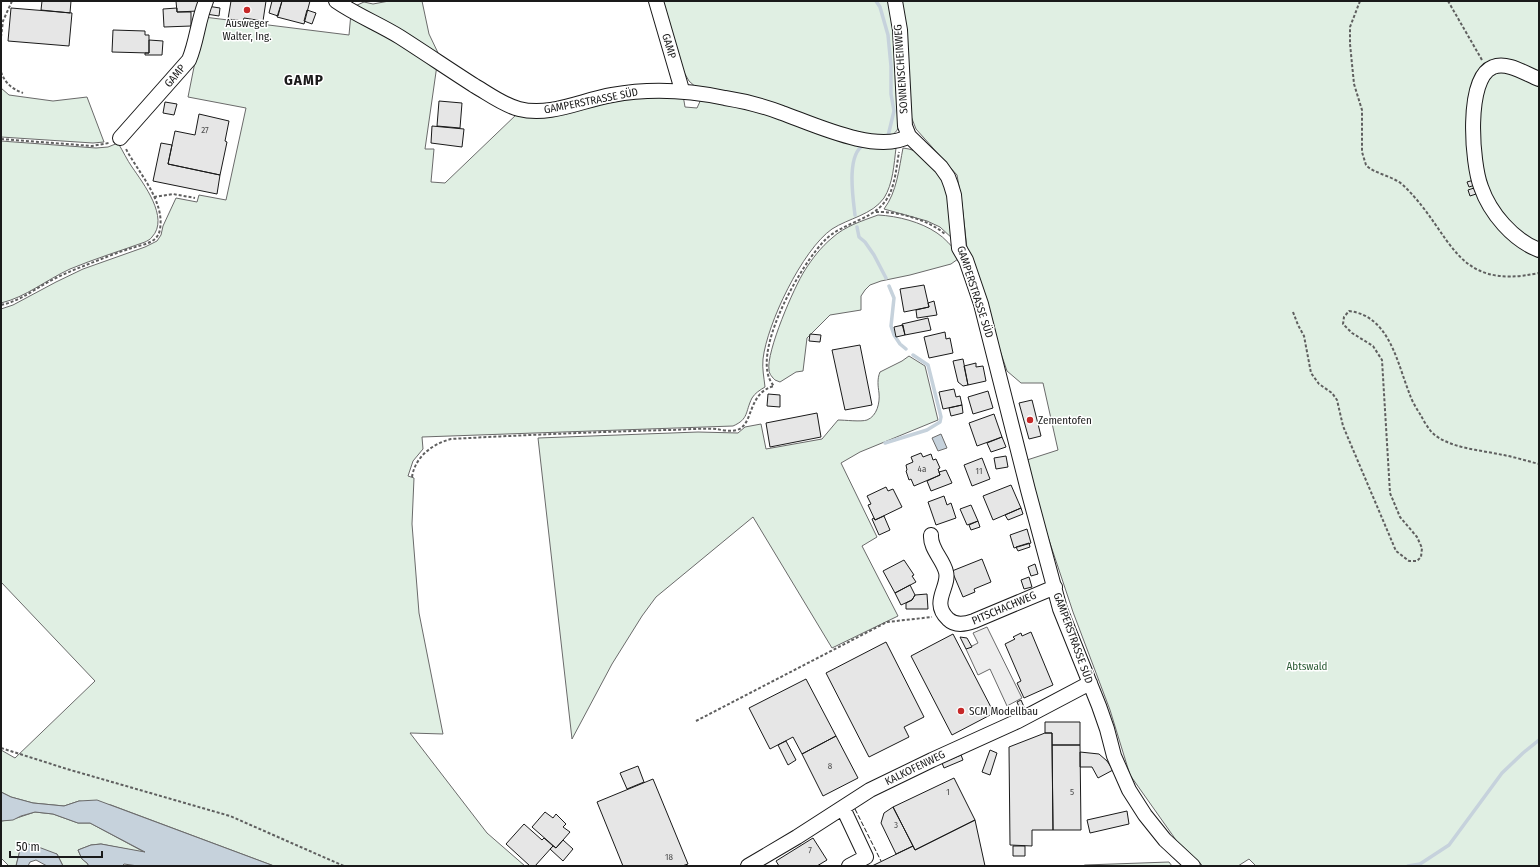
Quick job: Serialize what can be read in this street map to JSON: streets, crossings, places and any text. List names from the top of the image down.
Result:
{
  "streets": {
    "street": [
      "GAMP",
      "SONNENSCHEINWEG",
      "GAMPERSTRASSE SÜD",
      "PITSCHACHWEG",
      "KALKOFENWEG"
    ]
  },
  "crossings": [
    ["GAMP", "GAMPERSTRASSE SÜD"],
    ["SONNENSCHEINWEG", "GAMPERSTRASSE SÜD"],
    ["GAMPERSTRASSE SÜD", "PITSCHACHWEG"],
    ["GAMPERSTRASSE SÜD", "KALKOFENWEG"]
  ],
  "districts": ["GAMP"],
  "parks": ["Abtswald"],
  "places": ["Ausweger Walter, Ing.", "Zementofen", "SCM Modellbau"],
  "house_numbers": [
    "27",
    "4a",
    "11",
    "8",
    "1",
    "5",
    "3",
    "7",
    "18"
  ],
  "scale_bar": "50 m"
}
